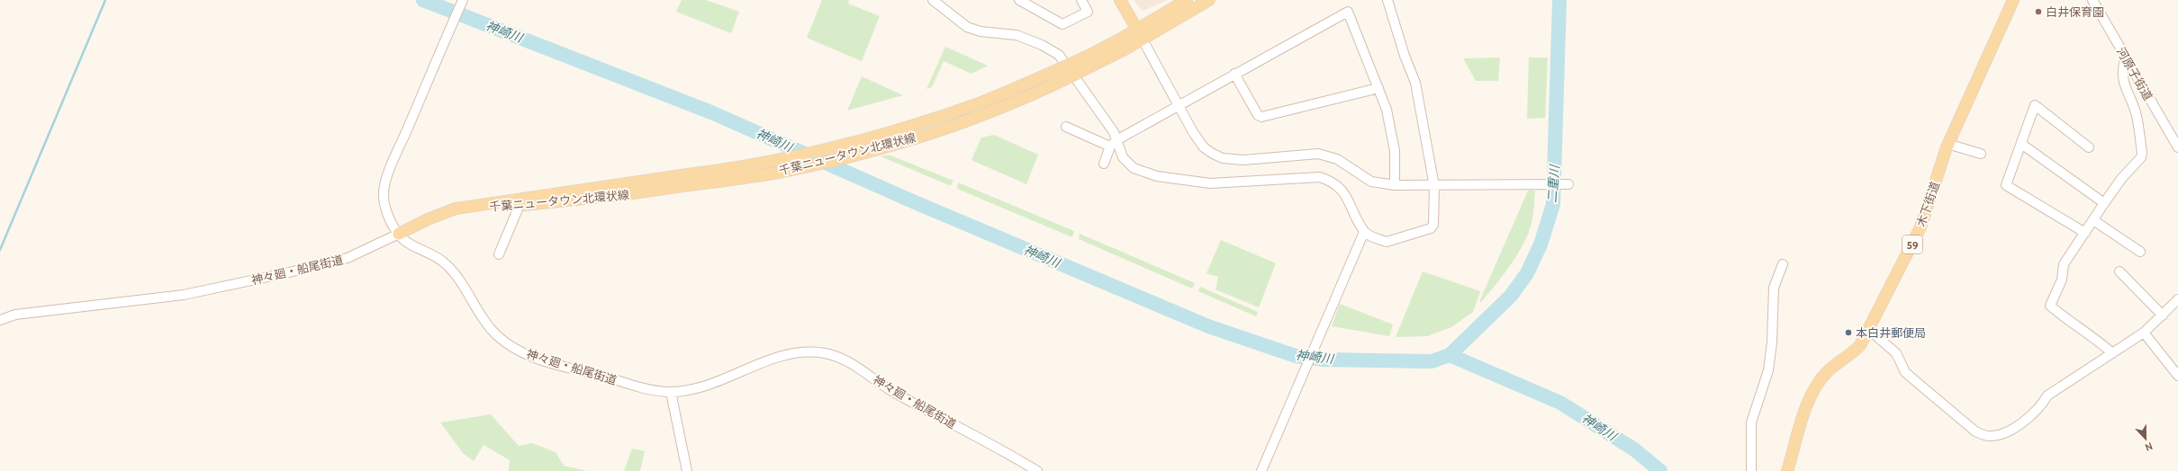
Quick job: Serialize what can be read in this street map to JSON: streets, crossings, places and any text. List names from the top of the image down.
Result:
{
  "streets": {
    "main road": ["千葉ニュータウン北環状線", "木下街道", "59"],
    "street": ["河原子街道", "神々廻・船尾街道"]
  },
  "crossings": [
    ["千葉ニュータウン北環状線", "神々廻・船尾街道"]
  ],
  "water": ["神崎川", "二重川"],
  "places": ["白井保育園", "本白井郵便局"],
  "north": "bottom"
}
